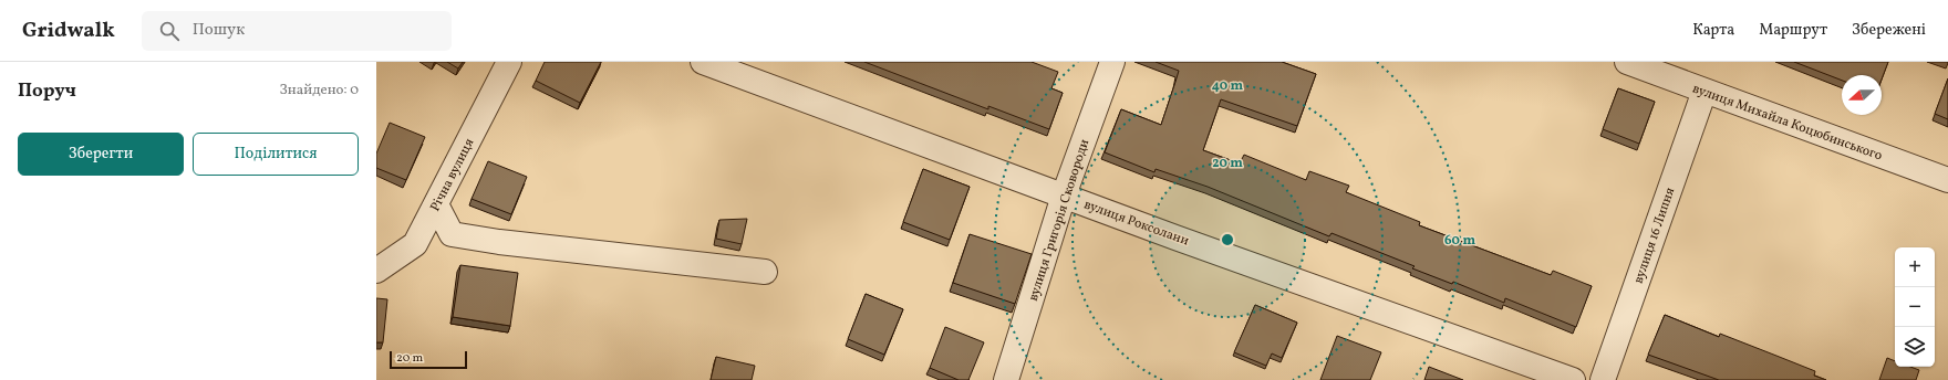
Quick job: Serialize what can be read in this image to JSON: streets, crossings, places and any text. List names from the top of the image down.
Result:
{
  "streets": {
    "street": [
      "вулиця Михайла Коцюбинського",
      "Річна вулиця",
      "вулиця Григорія Сковороди",
      "вулиця Роксолани",
      "вулиця 16 Липня"
    ]
  },
  "crossings": [
    ["вулиця Михайла Коцюбинського", "вулиця 16 Липня"],
    ["вулиця Григорія Сковороди", "вулиця Роксолани"]
  ],
  "scale_bar": "20 m",
  "north": "left",
  "page": {
    "header": "Gridwalk",
    "search": "Пошук",
    "nav": ["Карта", "Маршрут", "Збережені"],
    "heading": ["Поруч", "Знайдено: 0"],
    "buttons": ["Зберегти", "Поділитися"],
    "map_buttons": ["+", "−"],
    "scale": "20 m"
  },
  "rings": ["40 m", "20 m", "60 m"]
}
